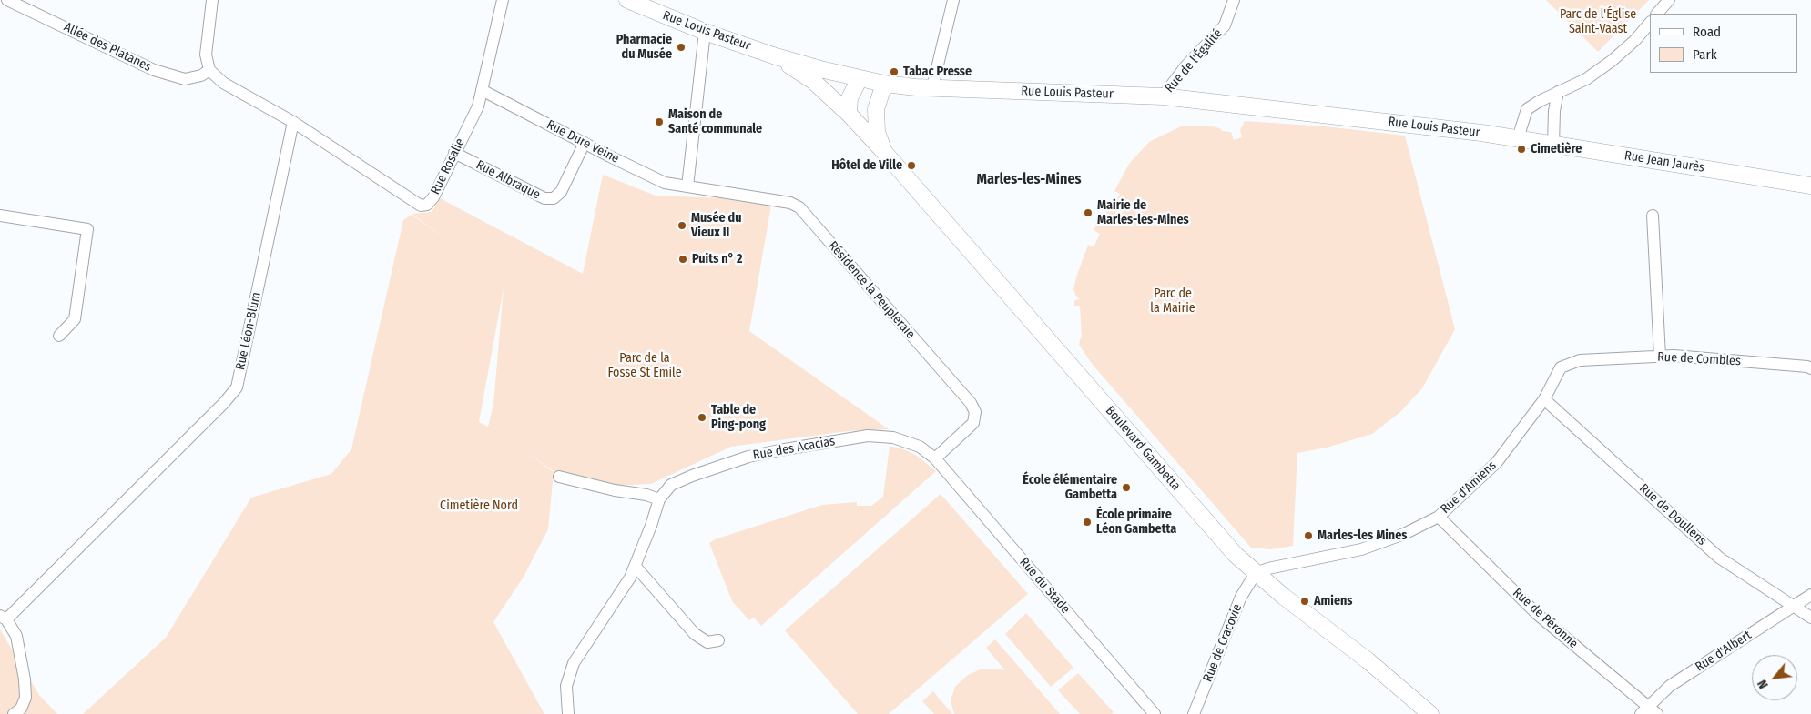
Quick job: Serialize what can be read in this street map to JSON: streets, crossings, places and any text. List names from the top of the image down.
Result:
{
  "streets": {
    "main road": ["Rue Louis Pasteur", "Rue Jean Jaurès", "Boulevard Gambetta"],
    "street": [
      "Allée des Platanes",
      "Rue de l'Égalité",
      "Rue Dure Veine",
      "Rue Rosalie",
      "Rue Albraque",
      "Résidence la Peupleraie",
      "Rue Léon-Blum",
      "Rue de Combles",
      "Rue des Acacias",
      "Rue d'Amiens",
      "Rue de Doullens",
      "Rue du Stade",
      "Rue de Péronne",
      "Rue de Cracovie",
      "Rue d'Albert"
    ]
  },
  "crossings": [
    ["Rue Louis Pasteur", "Rue de l'Égalité"],
    ["Rue Louis Pasteur", "Rue Jean Jaurès"],
    ["Rue Louis Pasteur", "Boulevard Gambetta"],
    ["Rue Dure Veine", "Rue Rosalie"],
    ["Rue Dure Veine", "Rue Albraque"],
    ["Rue Dure Veine", "Résidence la Peupleraie"],
    ["Rue Rosalie", "Rue Albraque"],
    ["Rue Rosalie", "Rue Léon-Blum"],
    ["Résidence la Peupleraie", "Rue des Acacias"],
    ["Résidence la Peupleraie", "Rue du Stade"],
    ["Rue de Combles", "Rue d'Amiens"],
    ["Rue des Acacias", "Rue du Stade"],
    ["Boulevard Gambetta", "Rue d'Amiens"],
    ["Boulevard Gambetta", "Rue de Cracovie"],
    ["Rue d'Amiens", "Rue de Doullens"],
    ["Rue d'Amiens", "Rue de Péronne"],
    ["Rue d'Amiens", "Rue de Cracovie"],
    ["Rue de Doullens", "Rue d'Albert"],
    ["Rue de Péronne", "Rue d'Albert"]
  ],
  "districts": ["Marles-les-Mines"],
  "parks": [
    "Parc de l'Église Saint-Vaast",
    "Parc de la Mairie",
    "Parc de la Fosse St Emile",
    "Cimetière Nord"
  ],
  "places": [
    "Pharmacie du Musée",
    "Tabac Presse",
    "Maison de Santé communale",
    "Cimetière",
    "Hôtel de Ville",
    "Mairie de Marles-les-Mines",
    "Musée du Vieux II",
    "Puits n° 2",
    "Table de Ping-pong",
    "École élémentaire Gambetta",
    "École primaire Léon Gambetta",
    "Marles-les Mines",
    "Amiens"
  ],
  "legend": ["Road", "Park"],
  "north": "bottom left"
}
